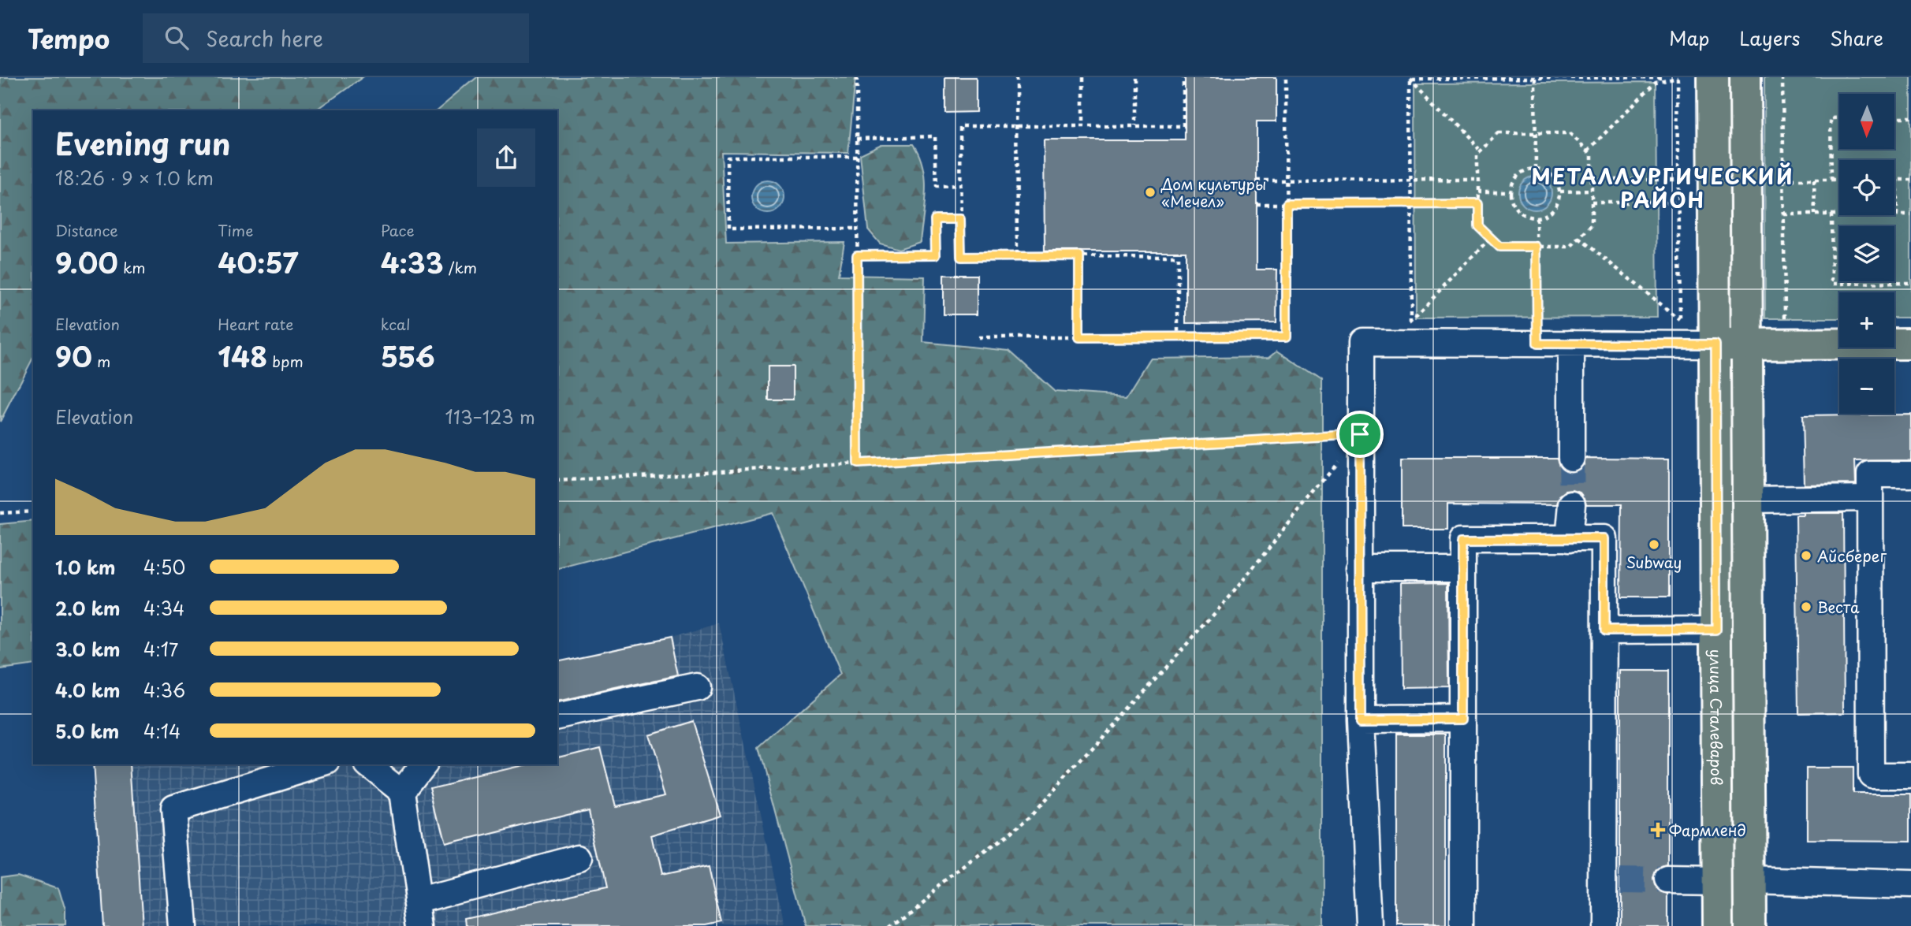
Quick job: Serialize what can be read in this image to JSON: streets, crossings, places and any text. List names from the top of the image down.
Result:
{
  "streets": {
    "main road": ["улица Сталеваров"]
  },
  "districts": ["МЕТАЛЛУРГИЧЕСКИЙ РАЙОН"],
  "places": {
    "other": [
      "Дом культуры «Мечел»",
      "Subway",
      "Айсберег",
      "Веста"
    ],
    "health": ["Фармленд"]
  },
  "north": "bottom",
  "page": {
    "header": "Tempo",
    "search": "Search here",
    "nav": ["Map", "Layers", "Share"],
    "map_buttons": ["+", "−"],
    "heading": ["Evening run", "18:26 · 9 × 1.0 km"],
    "stats": [
      ["Distance", "9.00 km"],
      ["Time", "40:57"],
      ["Pace", "4:33 /km"],
      ["Elevation", "90 m"],
      ["Heart rate", "148 bpm"],
      ["kcal", "556"]
    ],
    "chart": ["Elevation", "113–123 m"],
    "list": [
      {
        "name": "1.0 km",
        "note": "4:50"
      },
      {
        "name": "2.0 km",
        "note": "4:34"
      },
      {
        "name": "3.0 km",
        "note": "4:17"
      },
      {
        "name": "4.0 km",
        "note": "4:36"
      },
      {
        "name": "5.0 km",
        "note": "4:14"
      }
    ]
  }
}
